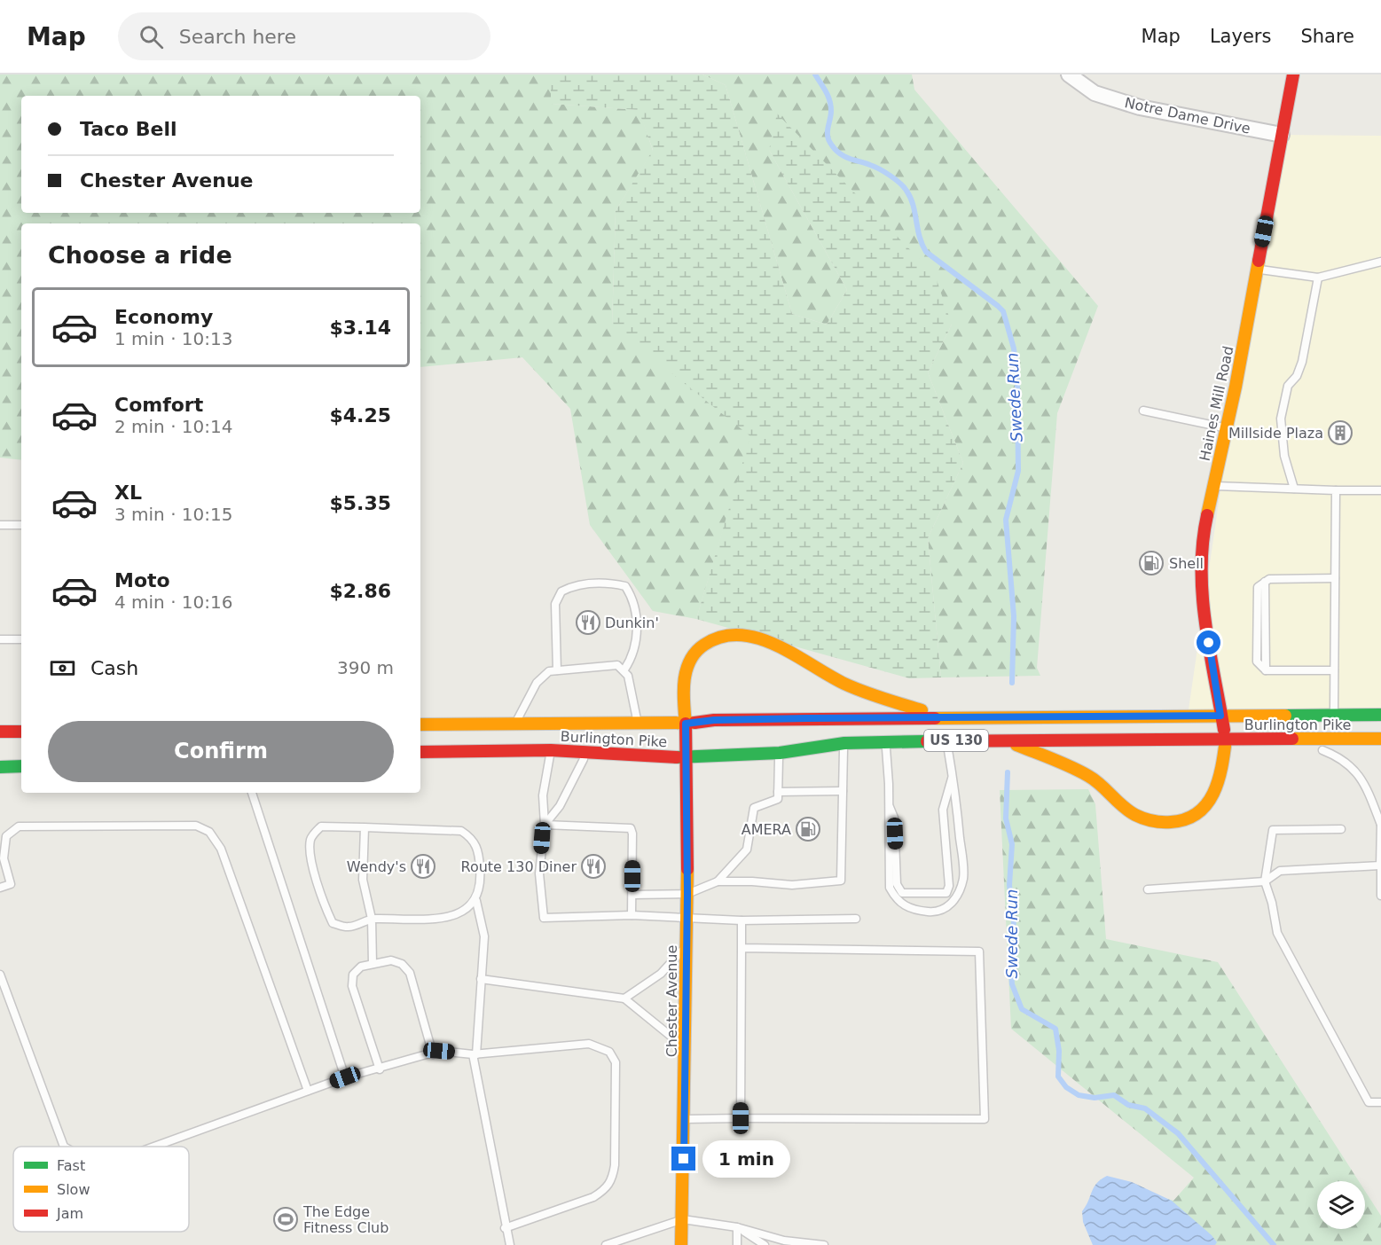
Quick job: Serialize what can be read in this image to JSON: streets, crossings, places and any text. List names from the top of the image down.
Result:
{
  "streets": {
    "main road": [
      "Haines Mill Road",
      "Burlington Pike",
      "US 130",
      "Chester Avenue"
    ],
    "street": ["Notre Dame Drive"]
  },
  "crossings": [
    ["Notre Dame Drive", "Haines Mill Road"],
    ["Haines Mill Road", "Burlington Pike"],
    ["Burlington Pike", "Chester Avenue"]
  ],
  "water": ["Swede Run"],
  "places": {
    "building": ["Millside Plaza"],
    "fuel station": ["Shell", "AMERA"],
    "restaurant": ["Dunkin'", "Wendy's", "Route 130 Diner"],
    "sports": ["The Edge Fitness Club"]
  },
  "legend": ["Fast", "Slow", "Jam"],
  "page": {
    "header": "Map",
    "search": "Search here",
    "nav": ["Map", "Layers", "Share"],
    "banner": ["Taco Bell", "Chester Avenue"],
    "heading": "Choose a ride",
    "list": [
      {
        "name": "Economy",
        "note": "1 min · 10:13",
        "value": "$3.14"
      },
      {
        "name": "Comfort",
        "note": "2 min · 10:14",
        "value": "$4.25"
      },
      {
        "name": "XL",
        "note": "3 min · 10:15",
        "value": "$5.35"
      },
      {
        "name": "Moto",
        "note": "4 min · 10:16",
        "value": "$2.86"
      }
    ],
    "pay": ["Cash", "390 m"],
    "buttons": "Confirm",
    "bubble": "1 min"
  }
}
